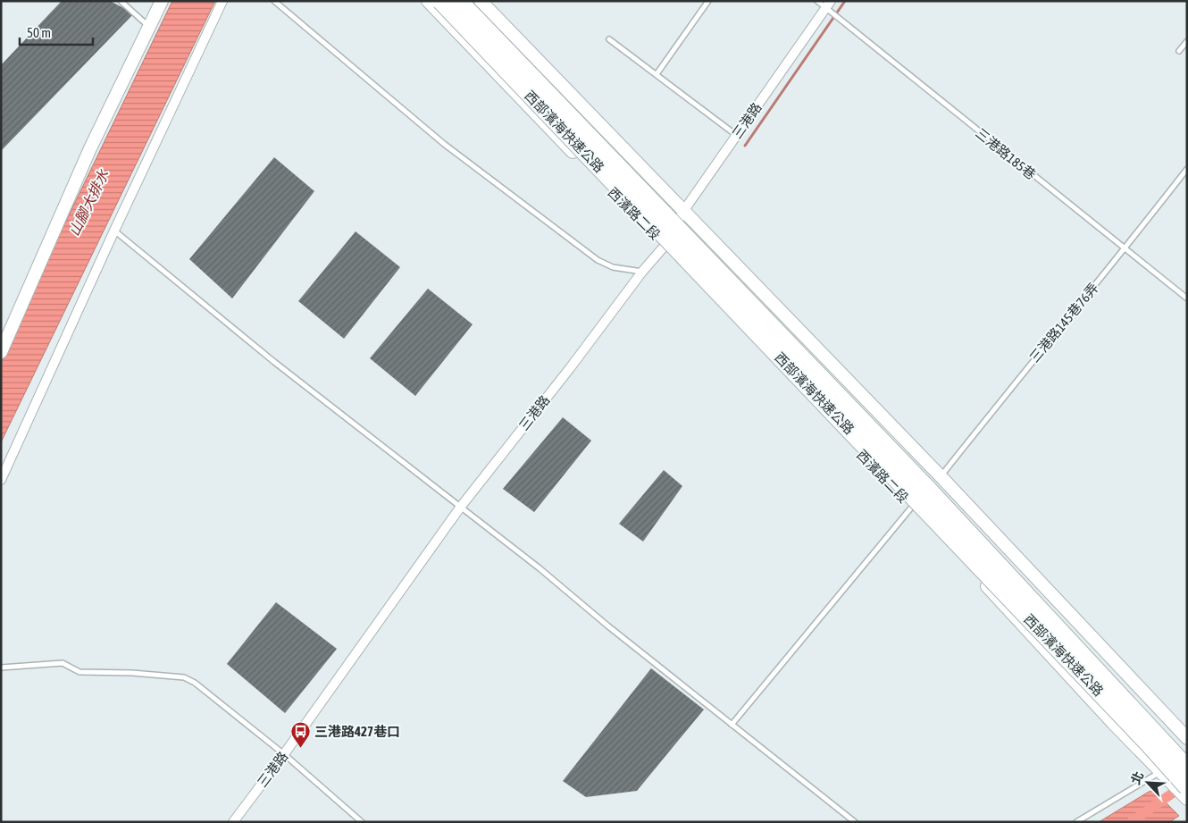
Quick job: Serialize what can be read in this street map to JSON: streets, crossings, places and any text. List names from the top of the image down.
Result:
{
  "streets": {
    "highway": ["西部濱海快速公路"],
    "street": ["三港路", "西濱路二段"],
    "lane": ["三港路185巷", "三港路145巷76弄"]
  },
  "crossings": [
    ["三港路", "三港路185巷"],
    ["三港路", "西濱路二段"],
    ["三港路185巷", "三港路145巷76弄"]
  ],
  "water": ["山腳大排水"],
  "places": {
    "bus stop": ["三港路427巷口"]
  },
  "scale_bar": "50 m",
  "north": "top left"
}
